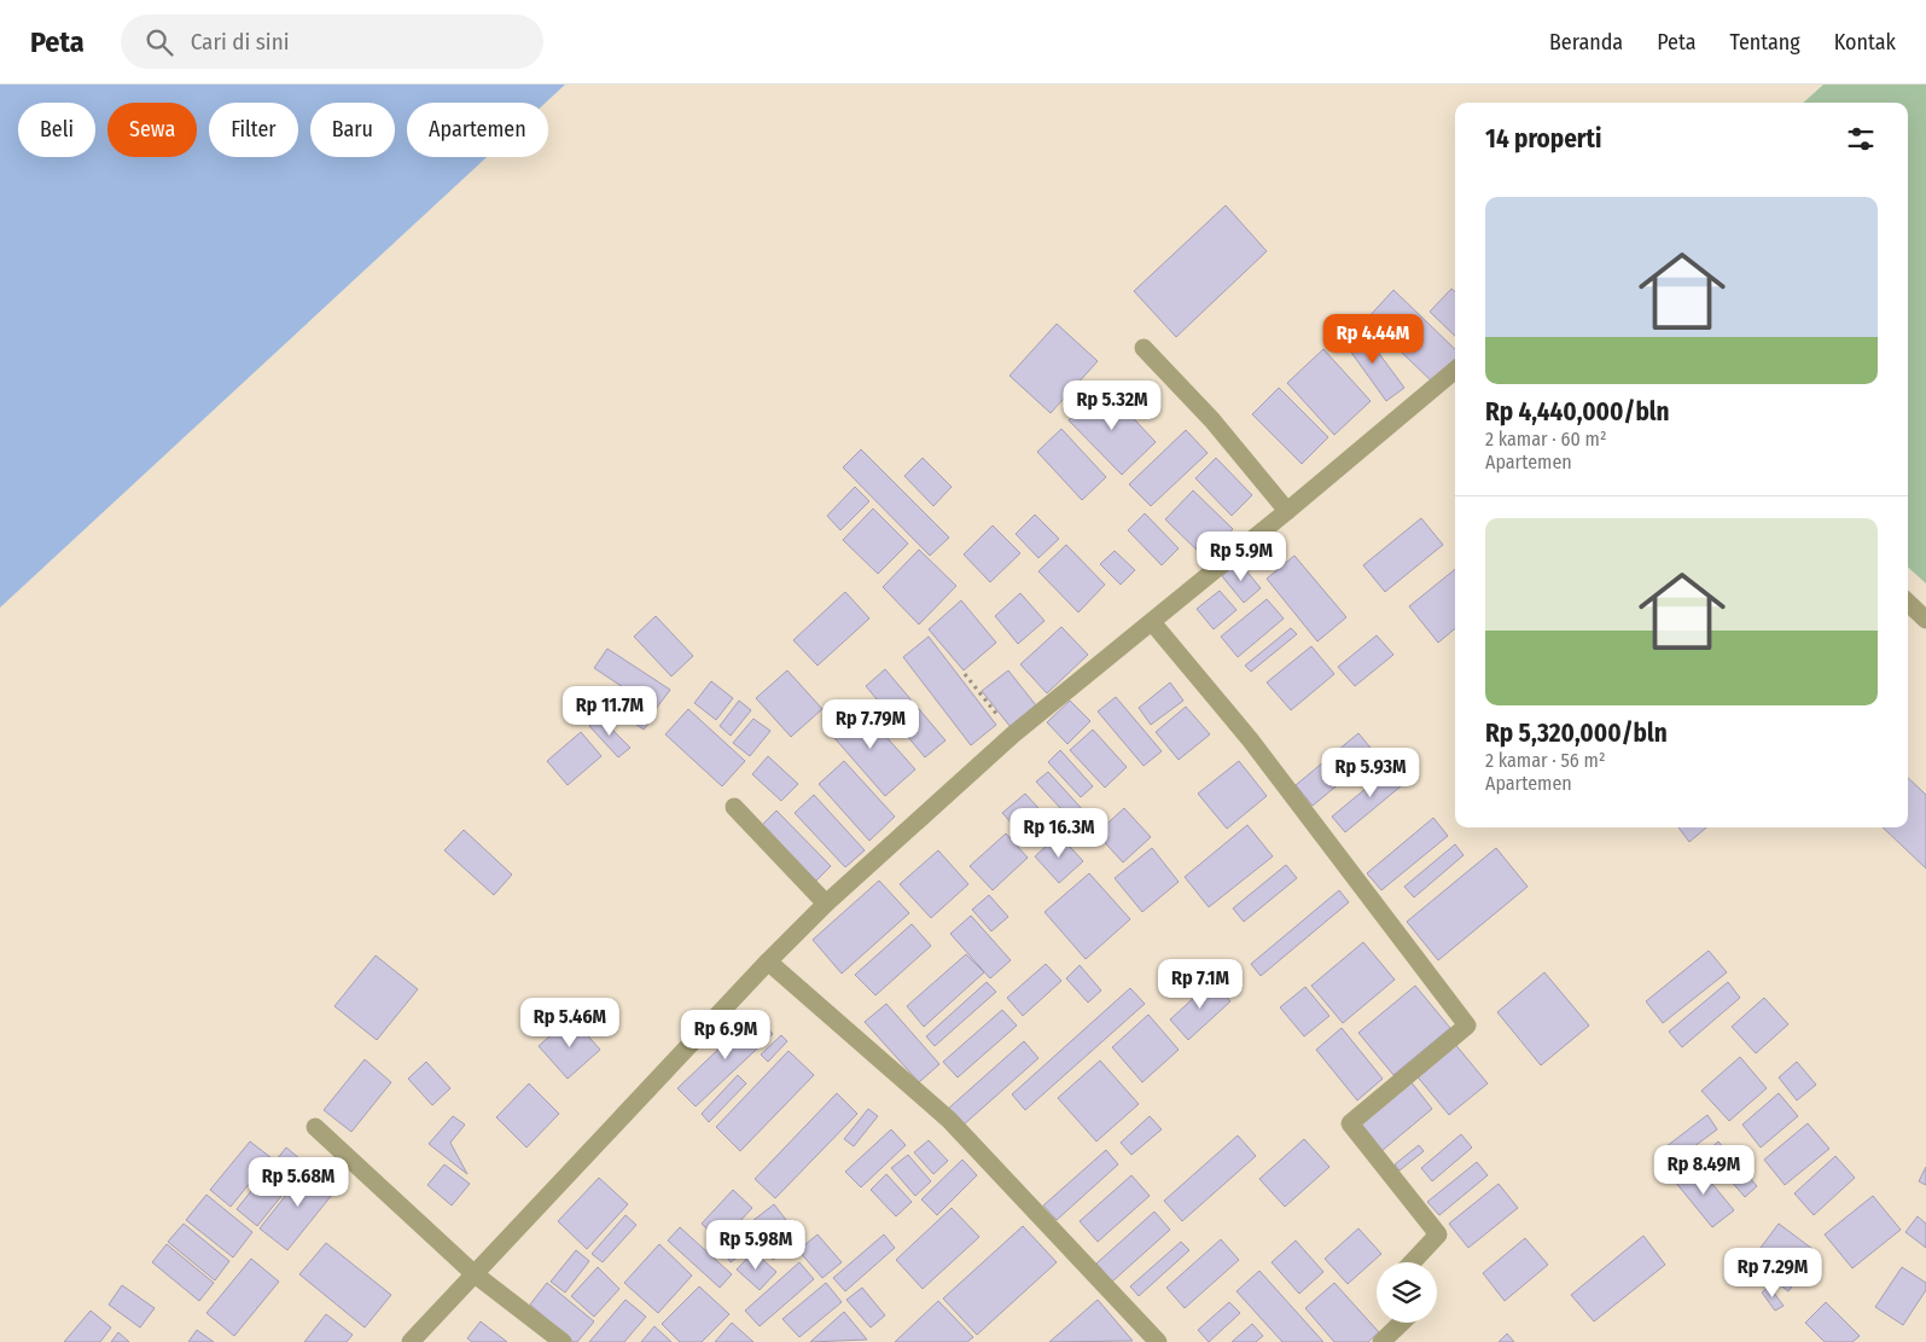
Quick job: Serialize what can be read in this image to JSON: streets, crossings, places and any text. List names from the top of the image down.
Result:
{
  "page": {
    "header": "Peta",
    "search": "Cari di sini",
    "nav": [
      "Beranda",
      "Peta",
      "Tentang",
      "Kontak"
    ],
    "chip": [
      "Beli",
      "Sewa",
      "Filter",
      "Baru",
      "Apartemen"
    ],
    "heading": "14 properti",
    "list": [
      {
        "name": "Rp 4,440,000/bln",
        "note": "2 kamar · 60 m² · Apartemen"
      },
      {
        "name": "Rp 5,320,000/bln",
        "note": "2 kamar · 56 m² · Apartemen"
      }
    ],
    "price": [
      "Rp 4.44M",
      "Rp 5.32M",
      "Rp 5.9M",
      "Rp 11.7M",
      "Rp 7.79M",
      "Rp 5.93M",
      "Rp 16.3M",
      "Rp 7.1M",
      "Rp 5.46M",
      "Rp 6.9M",
      "Rp 8.49M",
      "Rp 5.68M",
      "Rp 5.98M",
      "Rp 7.29M"
    ]
  }
}
